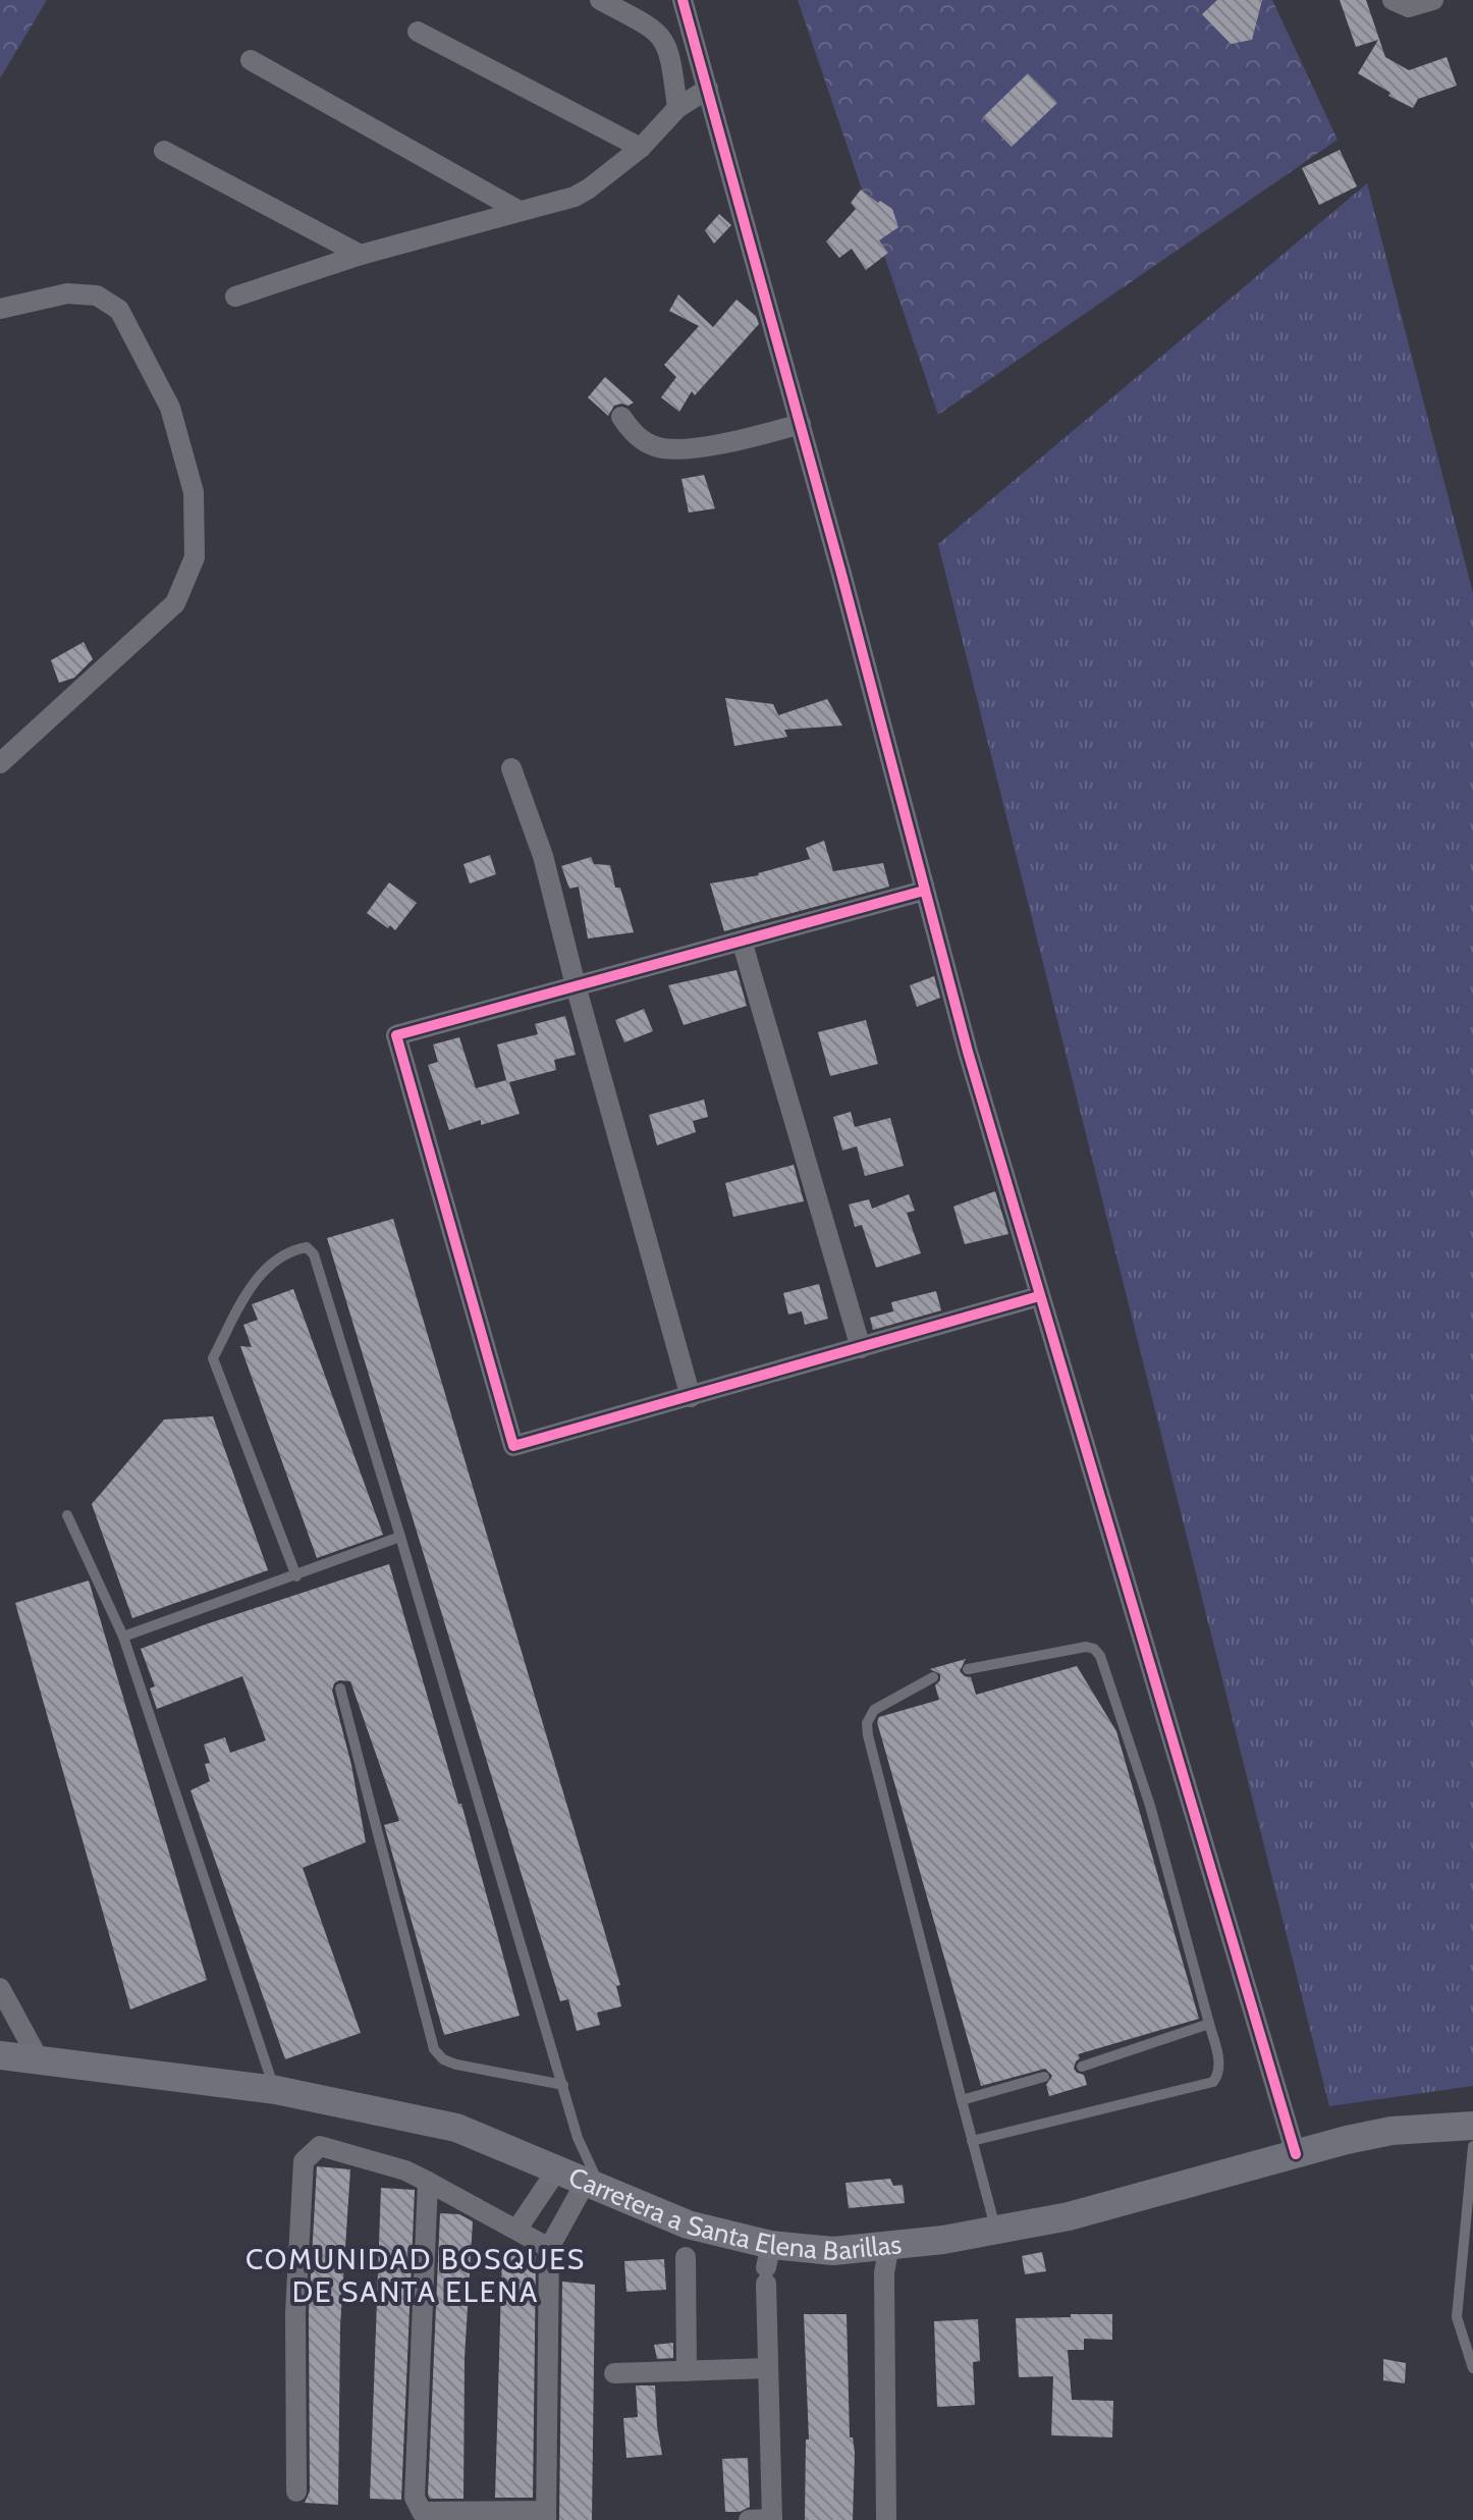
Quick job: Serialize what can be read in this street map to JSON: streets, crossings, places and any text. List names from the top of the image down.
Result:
{
  "streets": {
    "main road": ["Carretera a Santa Elena Barillas"]
  },
  "districts": ["COMUNIDAD BOSQUES DE SANTA ELENA"]
}
